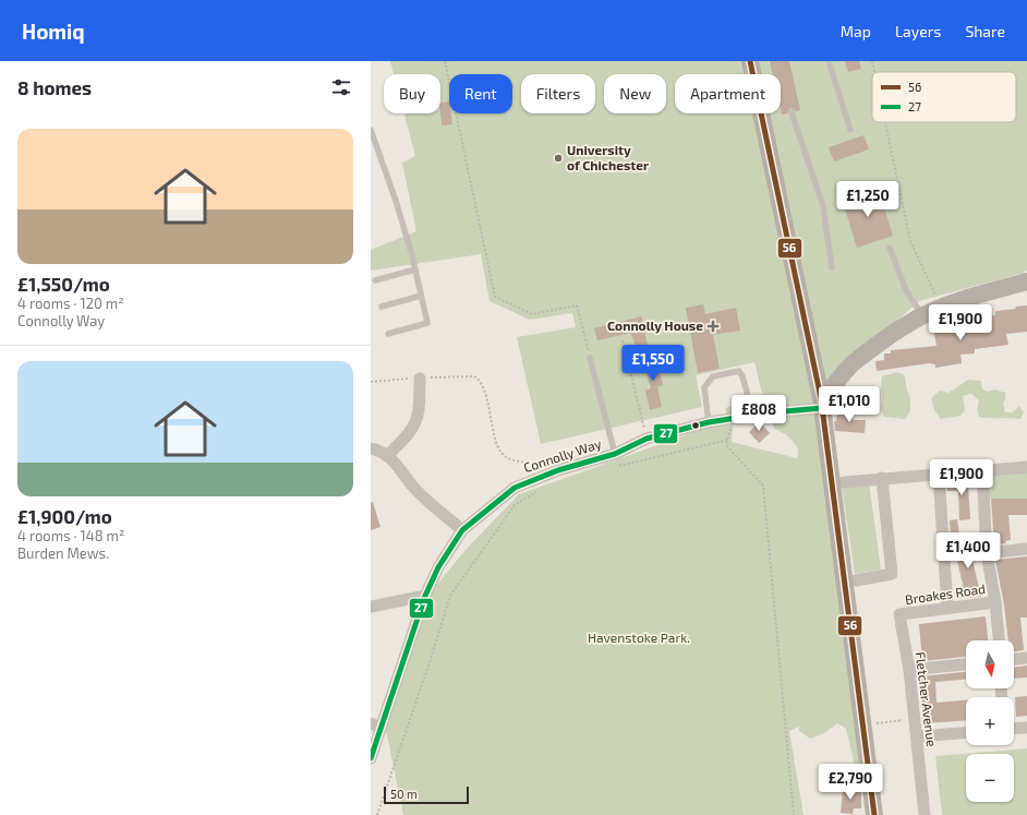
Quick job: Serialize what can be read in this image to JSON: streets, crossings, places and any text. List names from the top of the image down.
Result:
{
  "streets": {
    "street": ["Connolly Way", "Broakes Road", "Fletcher Avenue"]
  },
  "crossings": [
    ["Broakes Road", "Fletcher Avenue"]
  ],
  "parks": ["Havenstoke Park."],
  "places": {
    "other": ["University of Chichester"],
    "health": ["Connolly House"]
  },
  "lines": ["transit line 56", "transit line 27"],
  "legend": ["56", "27"],
  "scale_bar": "50 m",
  "north": "bottom",
  "page": {
    "header": "Homiq",
    "nav": ["Map", "Layers", "Share"],
    "heading": "8 homes",
    "chip": [
      "Buy",
      "Rent",
      "Filters",
      "New",
      "Apartment"
    ],
    "list": [
      {
        "name": "£1,550/mo",
        "note": "4 rooms · 120 m² · Connolly Way"
      },
      {
        "name": "£1,900/mo",
        "note": "4 rooms · 148 m² · Burden Mews."
      }
    ],
    "price": [
      "£1,250",
      "£1,900",
      "£1,550",
      "£1,010",
      "£808",
      "£1,900",
      "£1,400",
      "£2,790"
    ],
    "map_buttons": ["+", "−"],
    "scale": "50 m"
  }
}
